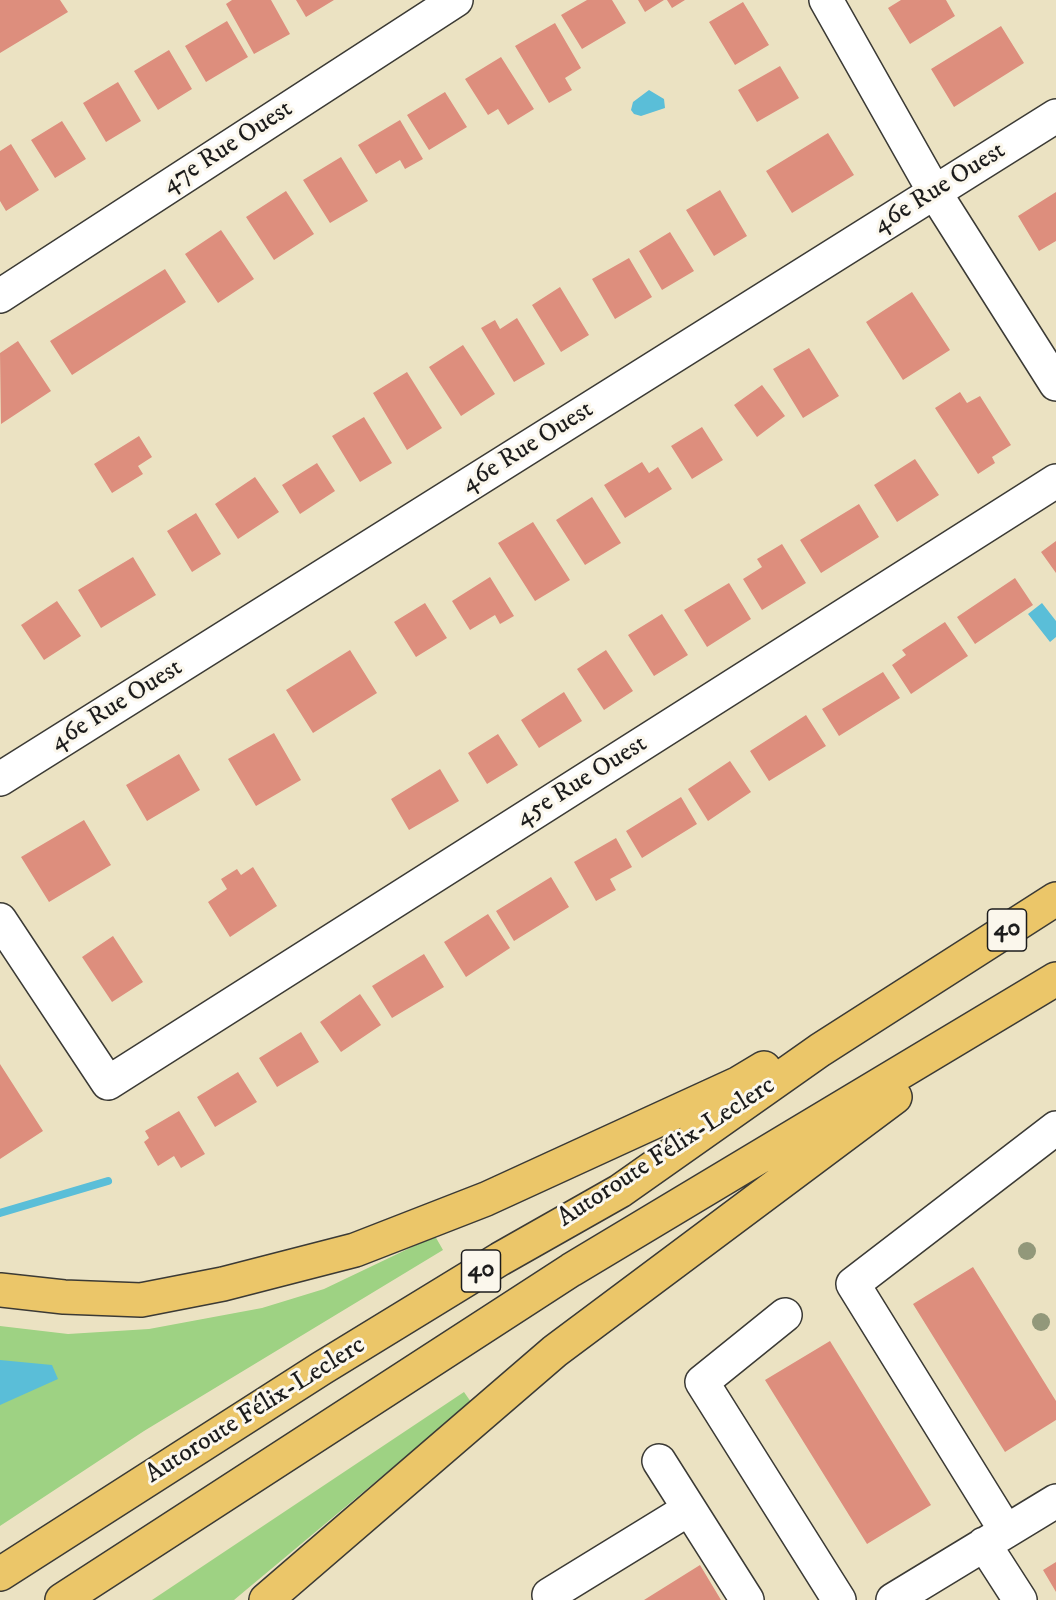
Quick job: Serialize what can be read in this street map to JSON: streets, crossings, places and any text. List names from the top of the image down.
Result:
{
  "streets": {
    "highway": ["40", "Autoroute Félix-Leclerc"],
    "street": ["47e Rue Ouest", "46e Rue Ouest", "45e Rue Ouest"]
  }
}
